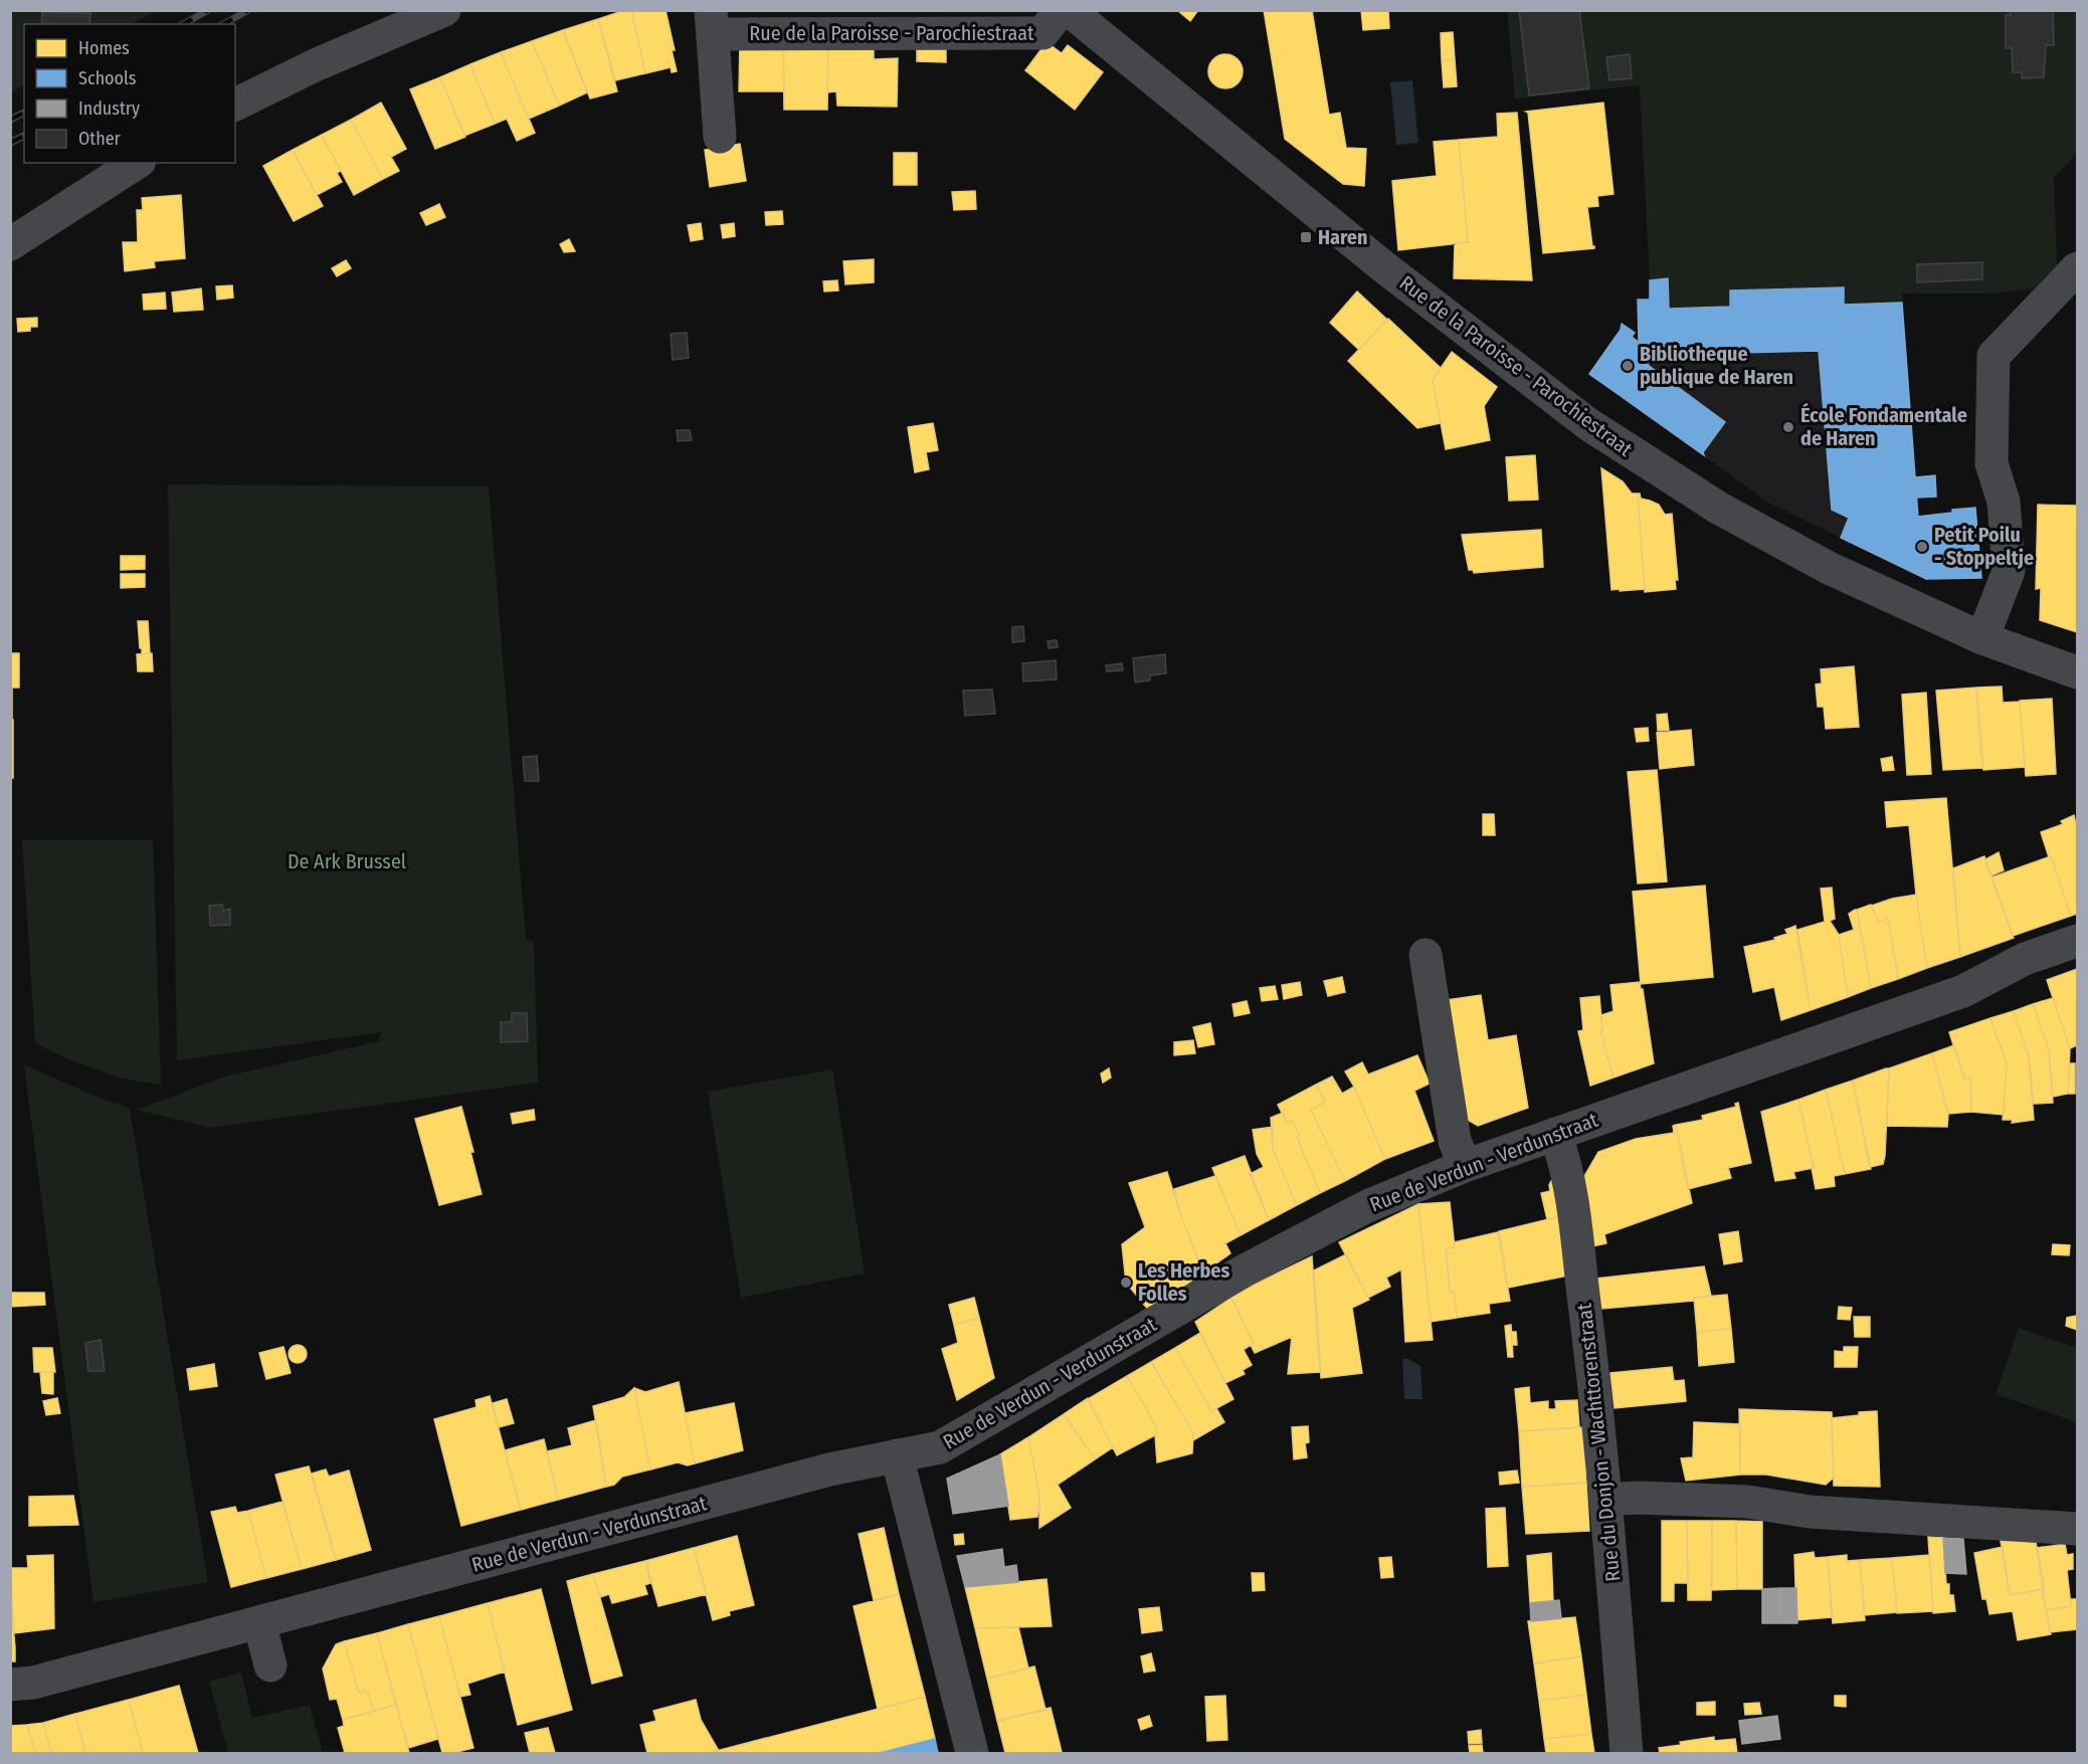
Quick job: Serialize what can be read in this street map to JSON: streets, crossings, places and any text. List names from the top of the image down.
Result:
{
  "streets": {
    "street": ["Rue de la Paroisse - Parochiestraat", "Rue de Verdun - Verdunstraat", "Rue du Donjon - Wachttorenstraat"]
  },
  "crossings": [
    ["Rue de Verdun - Verdunstraat", "Rue du Donjon - Wachttorenstraat"]
  ],
  "parks": ["De Ark Brussel"],
  "places": {
    "transit": ["Haren"],
    "other": [
      "Bibliotheque publique de Haren",
      "École Fondamentale de Haren",
      "Petit Poilu - Stoppeltje",
      "Les Herbes Folles"
    ]
  },
  "legend": [
    "Homes",
    "Schools",
    "Industry",
    "Other"
  ]
}
